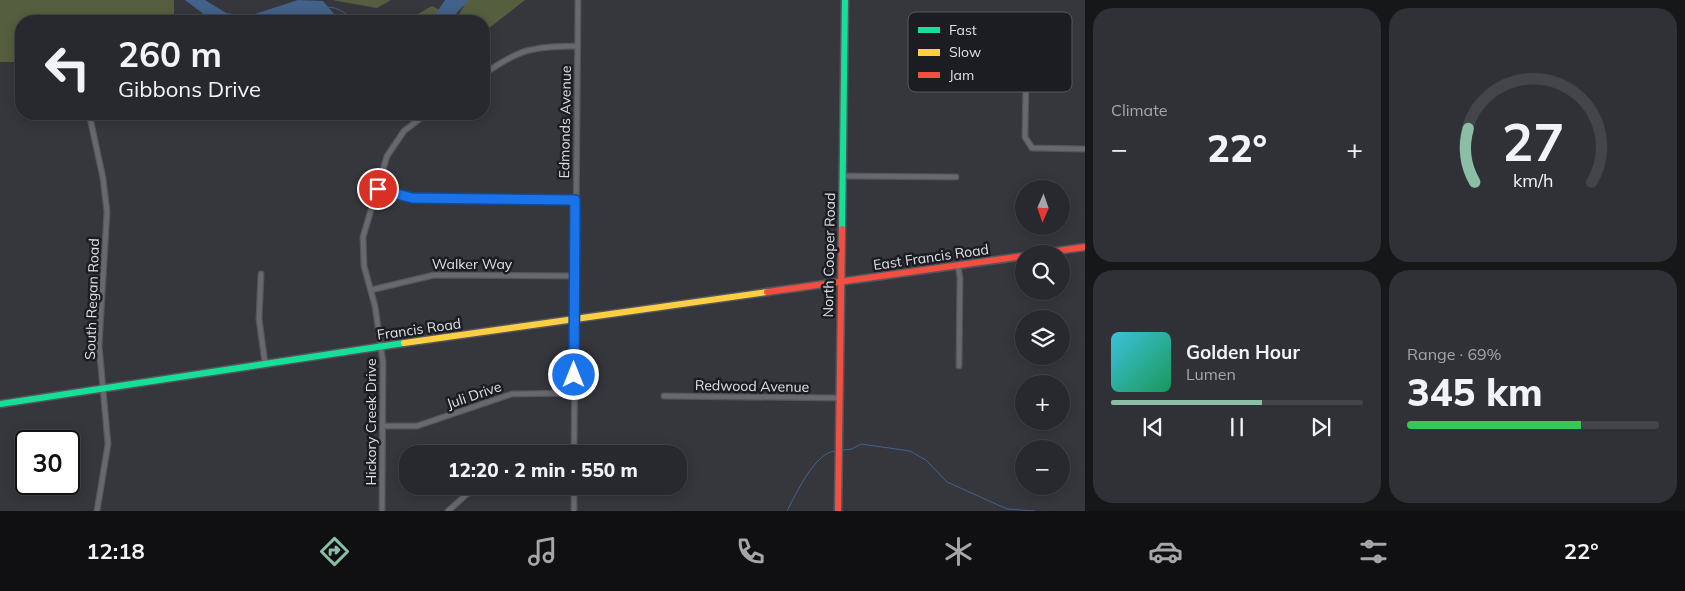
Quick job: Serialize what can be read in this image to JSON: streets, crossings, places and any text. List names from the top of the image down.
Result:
{
  "streets": {
    "street": [
      "Edmonds Avenue",
      "North Cooper Road",
      "East Francis Road",
      "Walker Way",
      "South Regan Road",
      "Francis Road",
      "Redwood Avenue",
      "Juli Drive",
      "Hickory Creek Drive"
    ]
  },
  "crossings": [
    ["Edmonds Avenue", "Walker Way"],
    ["Edmonds Avenue", "Francis Road"],
    ["Edmonds Avenue", "Juli Drive"],
    ["North Cooper Road", "East Francis Road"],
    ["North Cooper Road", "Francis Road"],
    ["North Cooper Road", "Redwood Avenue"],
    ["East Francis Road", "Francis Road"],
    ["Walker Way", "Hickory Creek Drive"],
    ["South Regan Road", "Francis Road"],
    ["Francis Road", "Hickory Creek Drive"],
    ["Juli Drive", "Hickory Creek Drive"]
  ],
  "legend": ["Fast", "Slow", "Jam"],
  "north": "bottom",
  "page": {
    "tile": [
      "Climate",
      ["Range · 69%", "345 km"]
    ],
    "turn": ["260 m", "Gibbons Drive"],
    "heat": ["−", "22°", "+"],
    "map_buttons": ["+", "−"],
    "song": ["Golden Hour", "Lumen"],
    "limit": "30",
    "trip": "12:20 · 2 min · 550 m",
    "tabs": ["12:18", "22°"],
    "gauge": ["27", "km/h"]
  }
}
